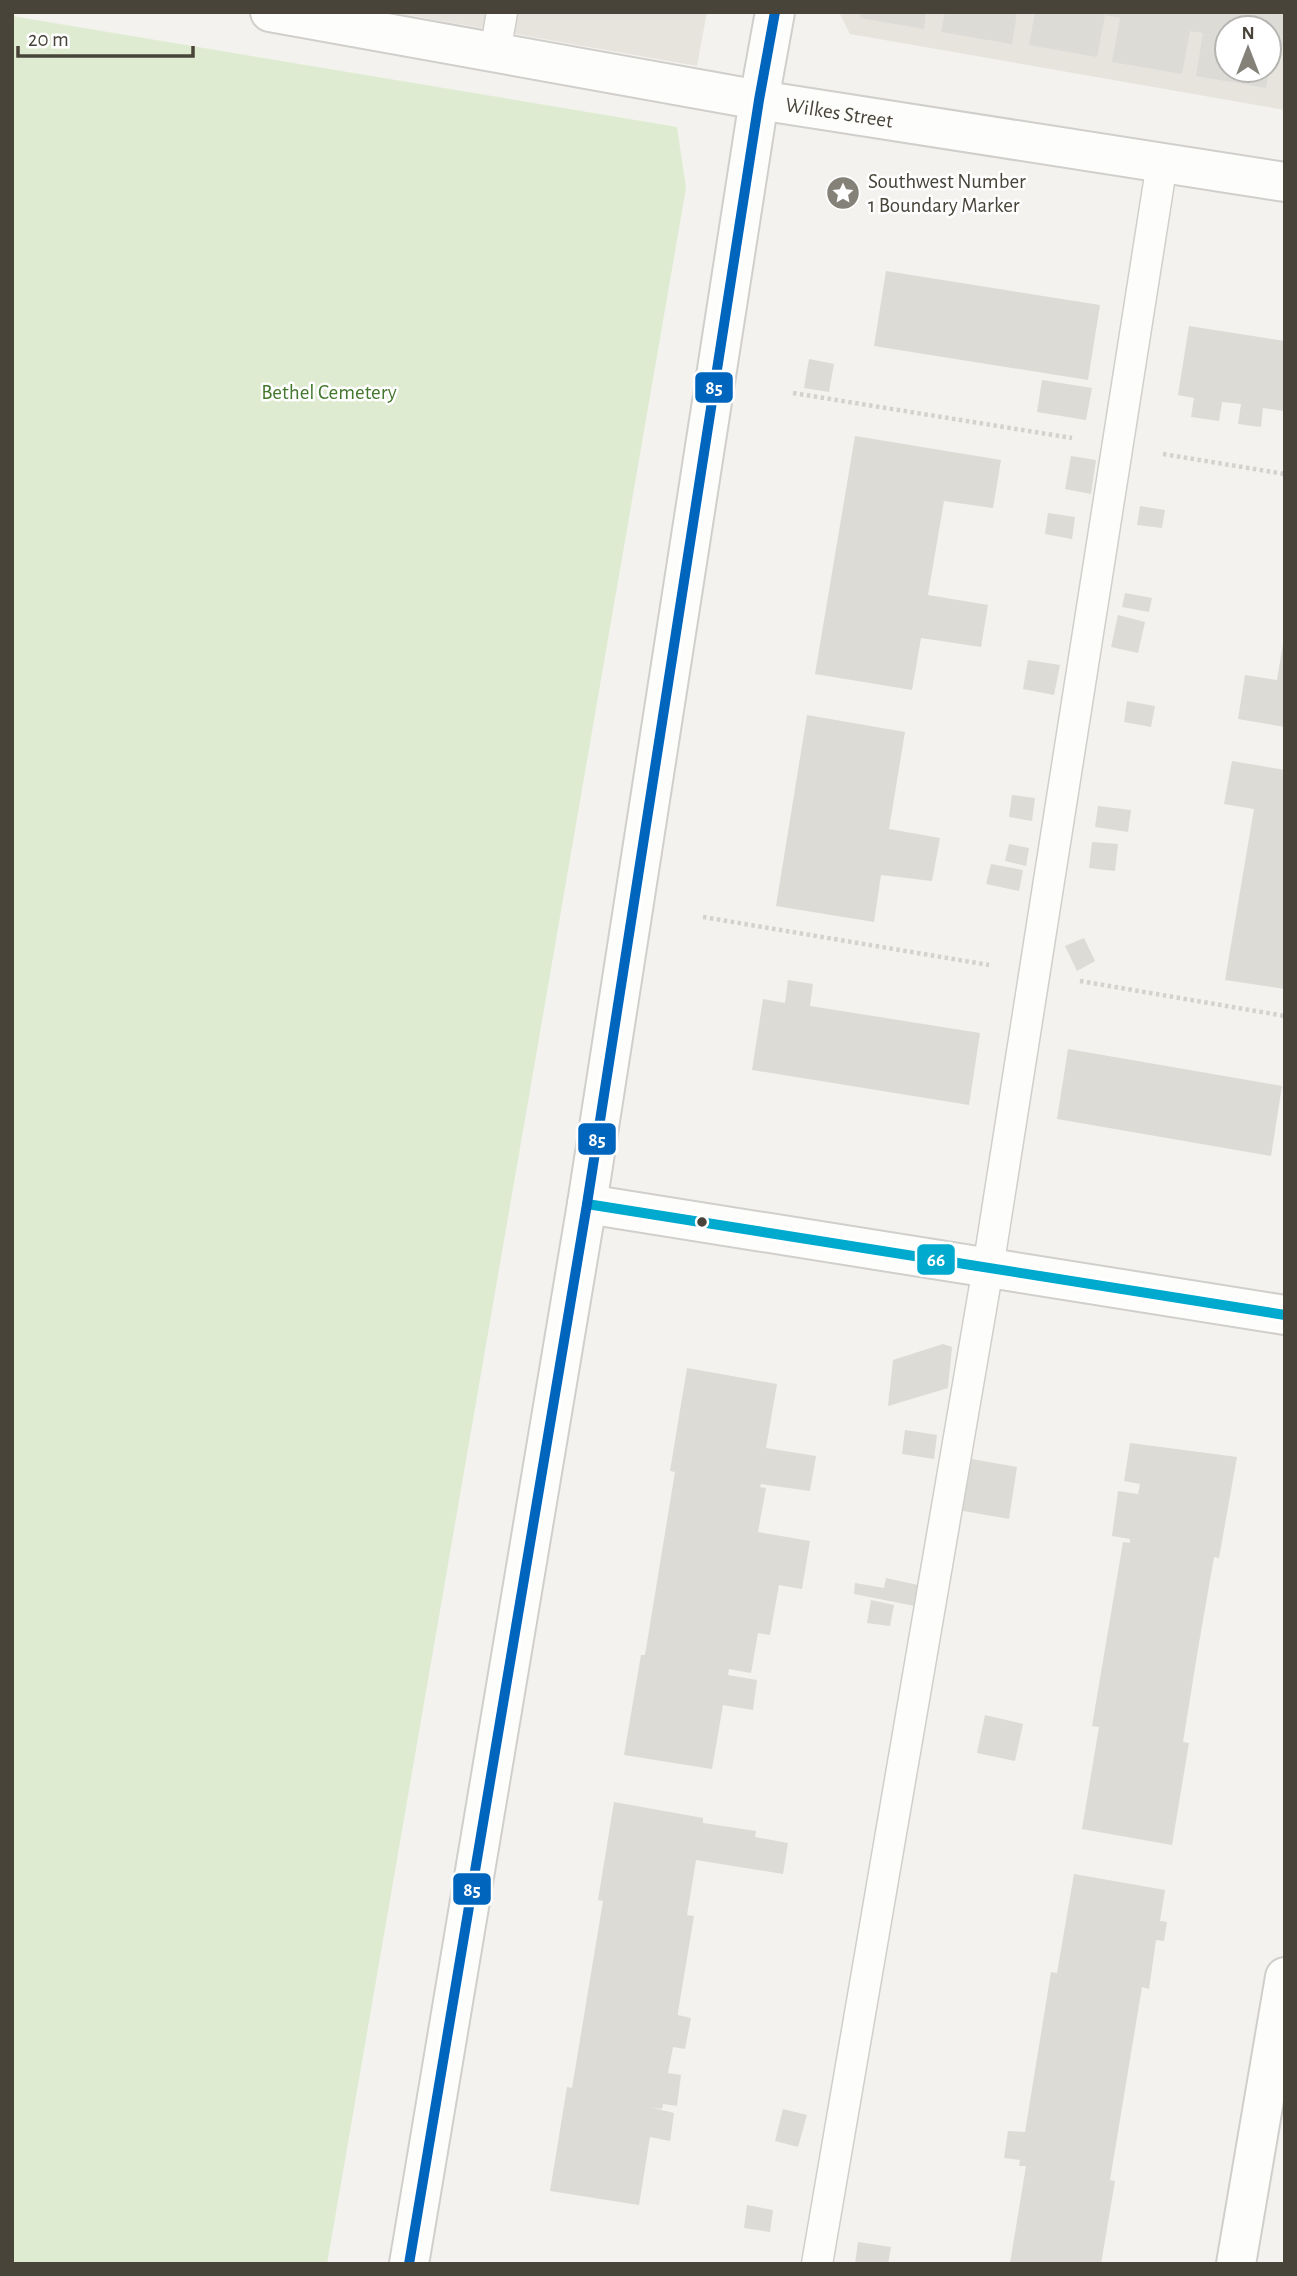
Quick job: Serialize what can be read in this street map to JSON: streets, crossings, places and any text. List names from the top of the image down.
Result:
{
  "streets": {
    "street": ["Wilkes Street"]
  },
  "parks": ["Bethel Cemetery"],
  "places": {
    "place": ["Southwest Number 1 Boundary Marker"]
  },
  "lines": ["transit line 85", "transit line 66"],
  "scale_bar": "20 m",
  "north": "top"
}
